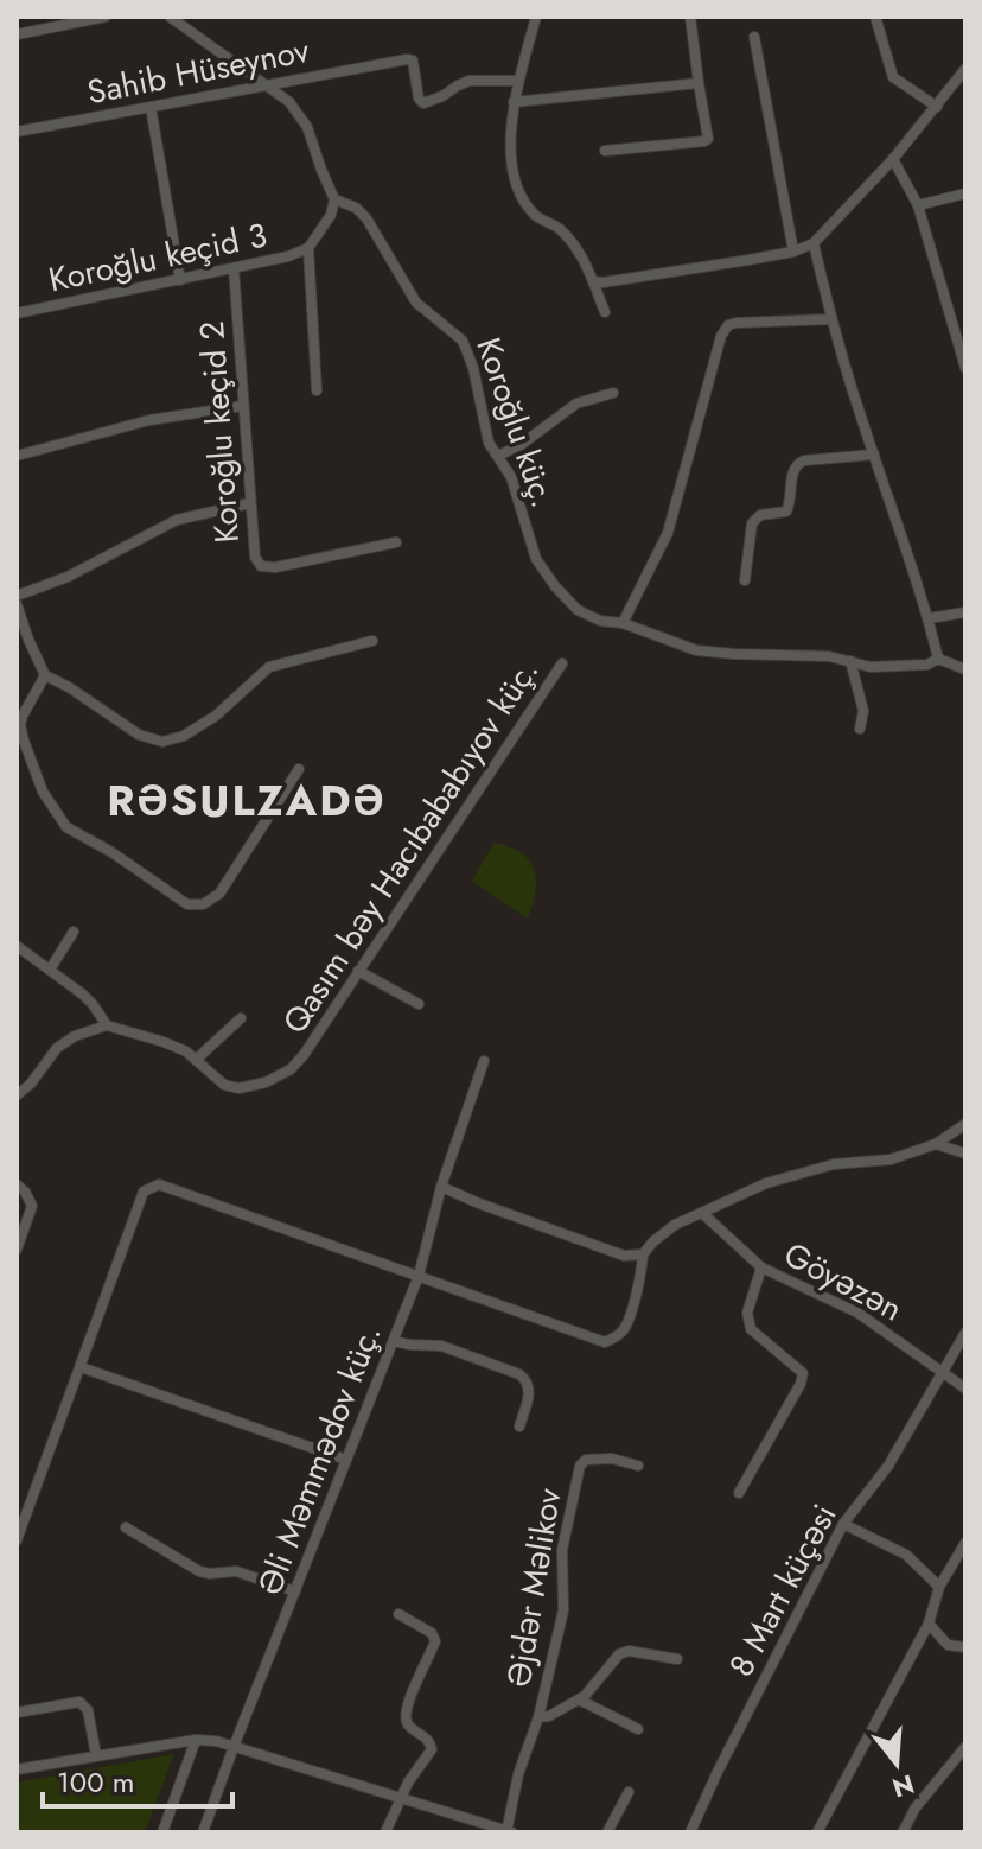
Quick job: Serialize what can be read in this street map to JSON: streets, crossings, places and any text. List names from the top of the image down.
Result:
{
  "streets": {
    "street": [
      "Sahib Hüseynov",
      "Koroğlu keçid 3",
      "Koroğlu küç.",
      "Koroğlu keçid 2",
      "Qasım bəy Hacıbababıyov küç.",
      "Göyəzən",
      "Əli Məmmədov küç.",
      "Əjdər Məlikov",
      "8 Mart küçəsi"
    ]
  },
  "crossings": [
    ["Koroğlu keçid 3", "Koroğlu küç."],
    ["Koroğlu keçid 3", "Koroğlu keçid 2"],
    ["Göyəzən", "8 Mart küçəsi"]
  ],
  "districts": ["RƏSULZADƏ"],
  "scale_bar": "100 m",
  "north": "bottom"
}
